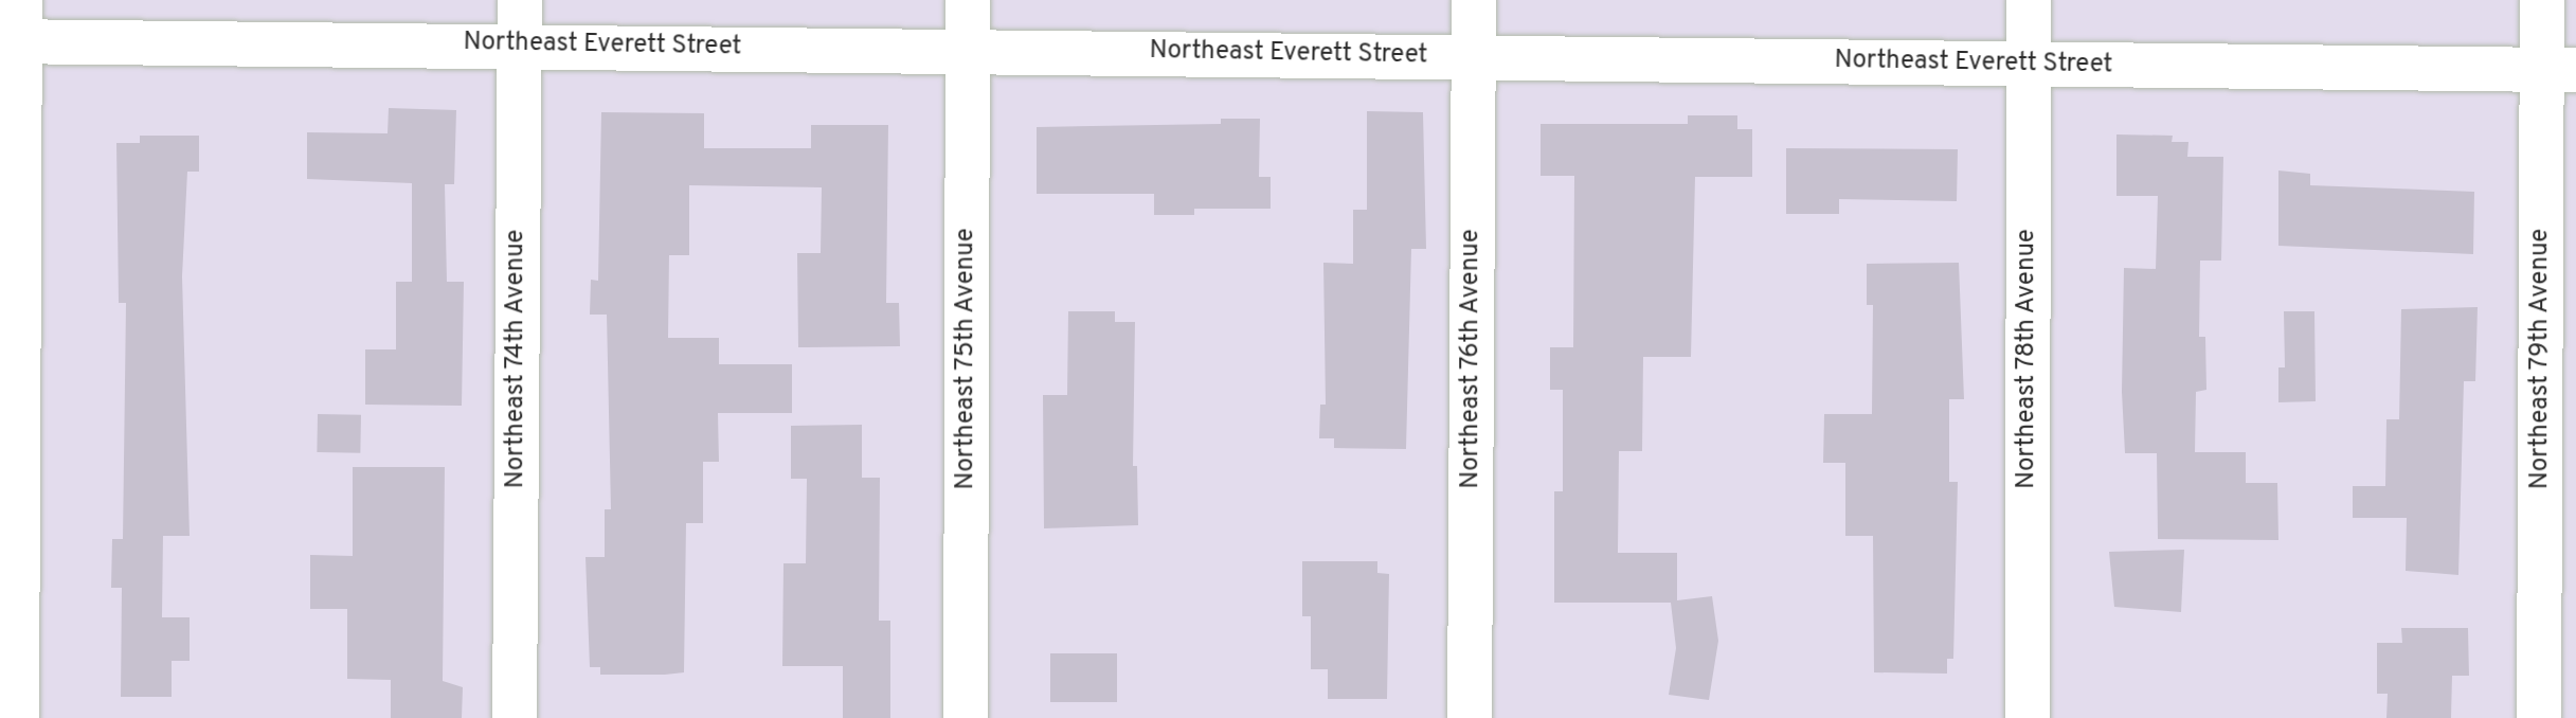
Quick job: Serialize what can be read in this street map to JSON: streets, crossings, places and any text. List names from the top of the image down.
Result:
{
  "streets": {
    "street": [
      "Northeast Everett Street",
      "Northeast 74th Avenue",
      "Northeast 75th Avenue",
      "Northeast 76th Avenue",
      "Northeast 78th Avenue",
      "Northeast 79th Avenue"
    ]
  },
  "crossings": [
    ["Northeast Everett Street", "Northeast 74th Avenue"],
    ["Northeast Everett Street", "Northeast 75th Avenue"],
    ["Northeast Everett Street", "Northeast 76th Avenue"],
    ["Northeast Everett Street", "Northeast 78th Avenue"],
    ["Northeast Everett Street", "Northeast 79th Avenue"]
  ]
}
